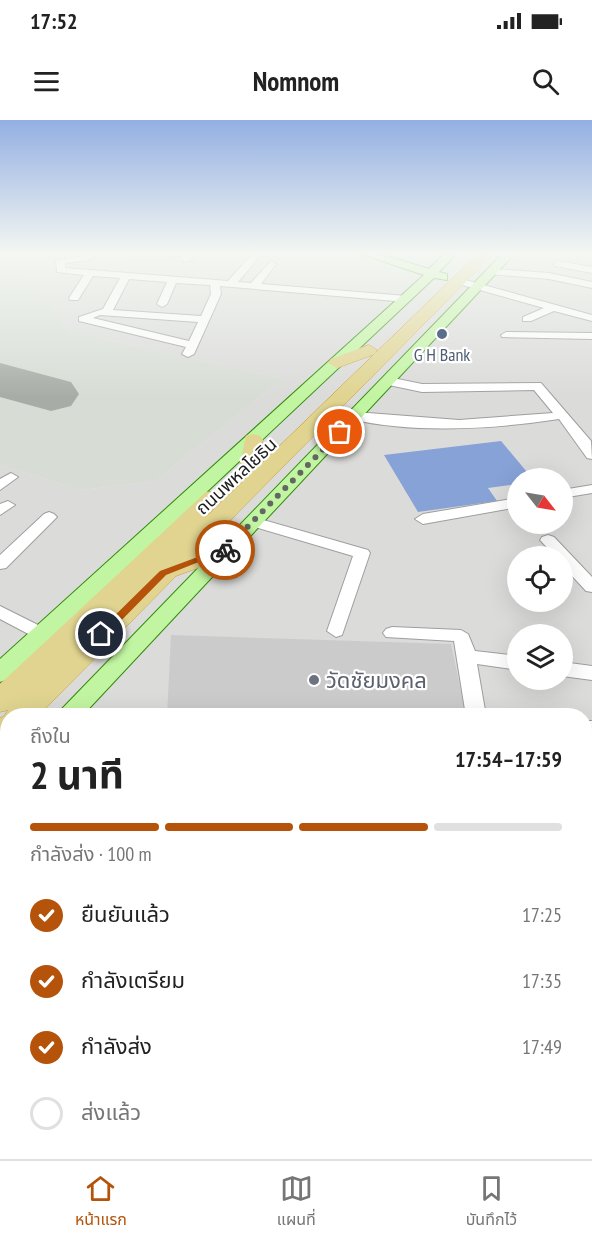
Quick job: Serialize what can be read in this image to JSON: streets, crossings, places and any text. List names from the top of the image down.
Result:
{
  "streets": {
    "highway": ["ถนนพหลโยธิน"]
  },
  "places": ["G H Bank", "วัดชัยมงคล"],
  "north": "bottom right",
  "page": {
    "status": "17:52",
    "header": "Nomnom",
    "heading": ["2 นาที", "ถึงใน", "17:54–17:59"],
    "bar": "กำลังส่ง · 100 m",
    "list": [
      ["ยืนยันแล้ว", "17:25"],
      ["กำลังเตรียม", "17:35"],
      ["กำลังส่ง", "17:49"],
      "ส่งแล้ว"
    ],
    "tabs": ["หน้าแรก", "แผนที่", "บันทึกไว้"]
  }
}
